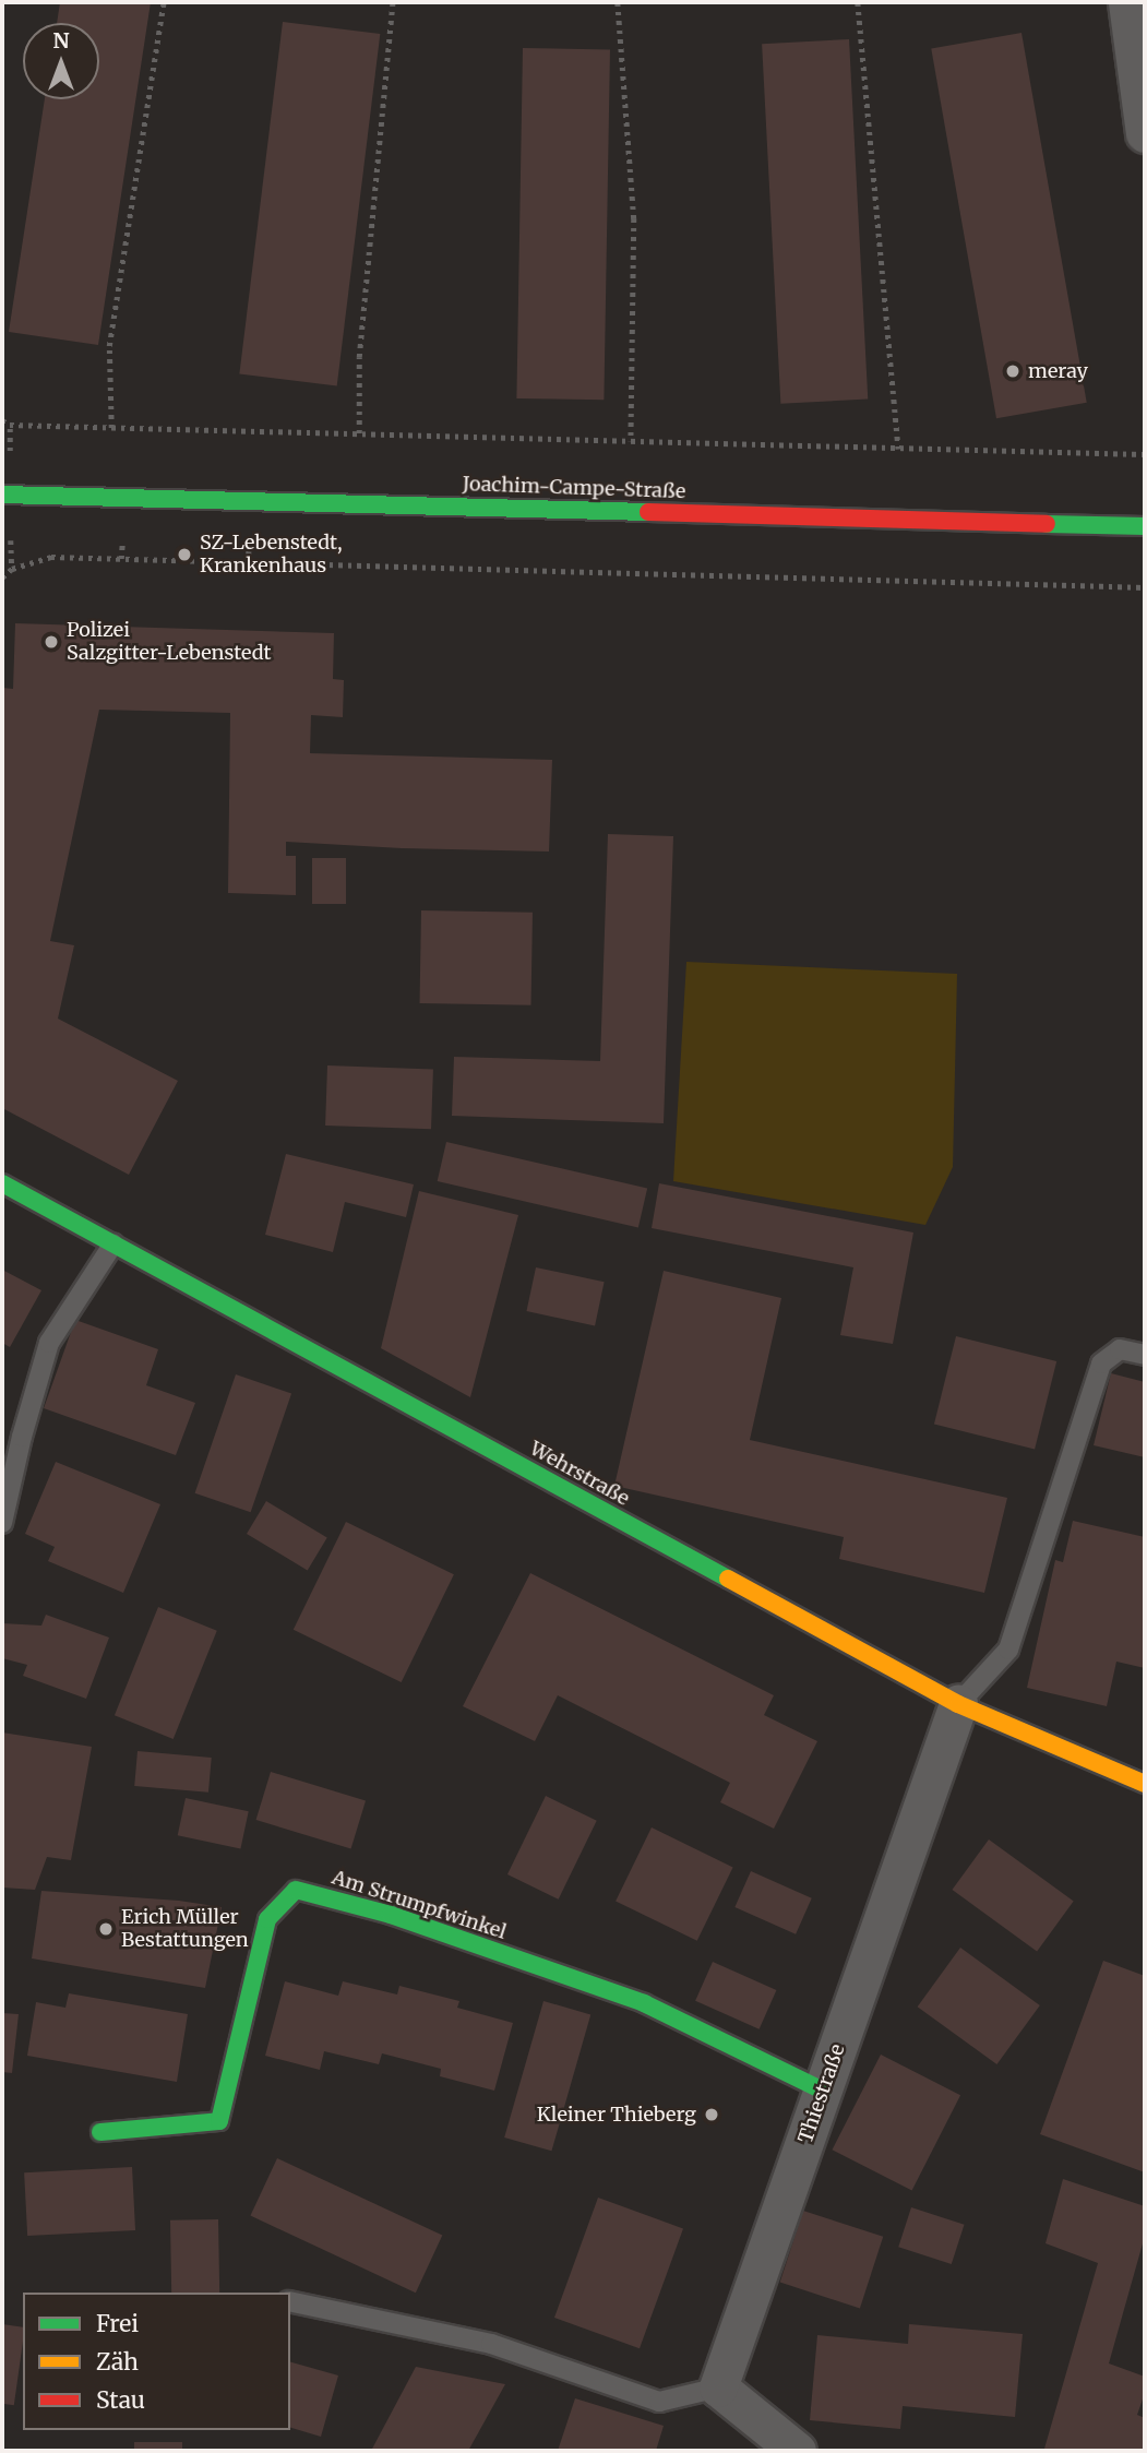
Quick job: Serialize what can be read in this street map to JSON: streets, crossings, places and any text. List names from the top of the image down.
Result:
{
  "streets": {
    "street": [
      "Joachim-Campe-Straße",
      "Wehrstraße",
      "Am Strumpfwinkel",
      "Thiestraße"
    ]
  },
  "crossings": [
    ["Wehrstraße", "Thiestraße"],
    ["Am Strumpfwinkel", "Thiestraße"]
  ],
  "places": [
    "meray",
    "SZ-Lebenstedt, Krankenhaus",
    "Polizei Salzgitter-Lebenstedt",
    "Erich Müller Bestattungen",
    "Kleiner Thieberg"
  ],
  "legend": ["Frei", "Zäh", "Stau"],
  "north": "top"
}
